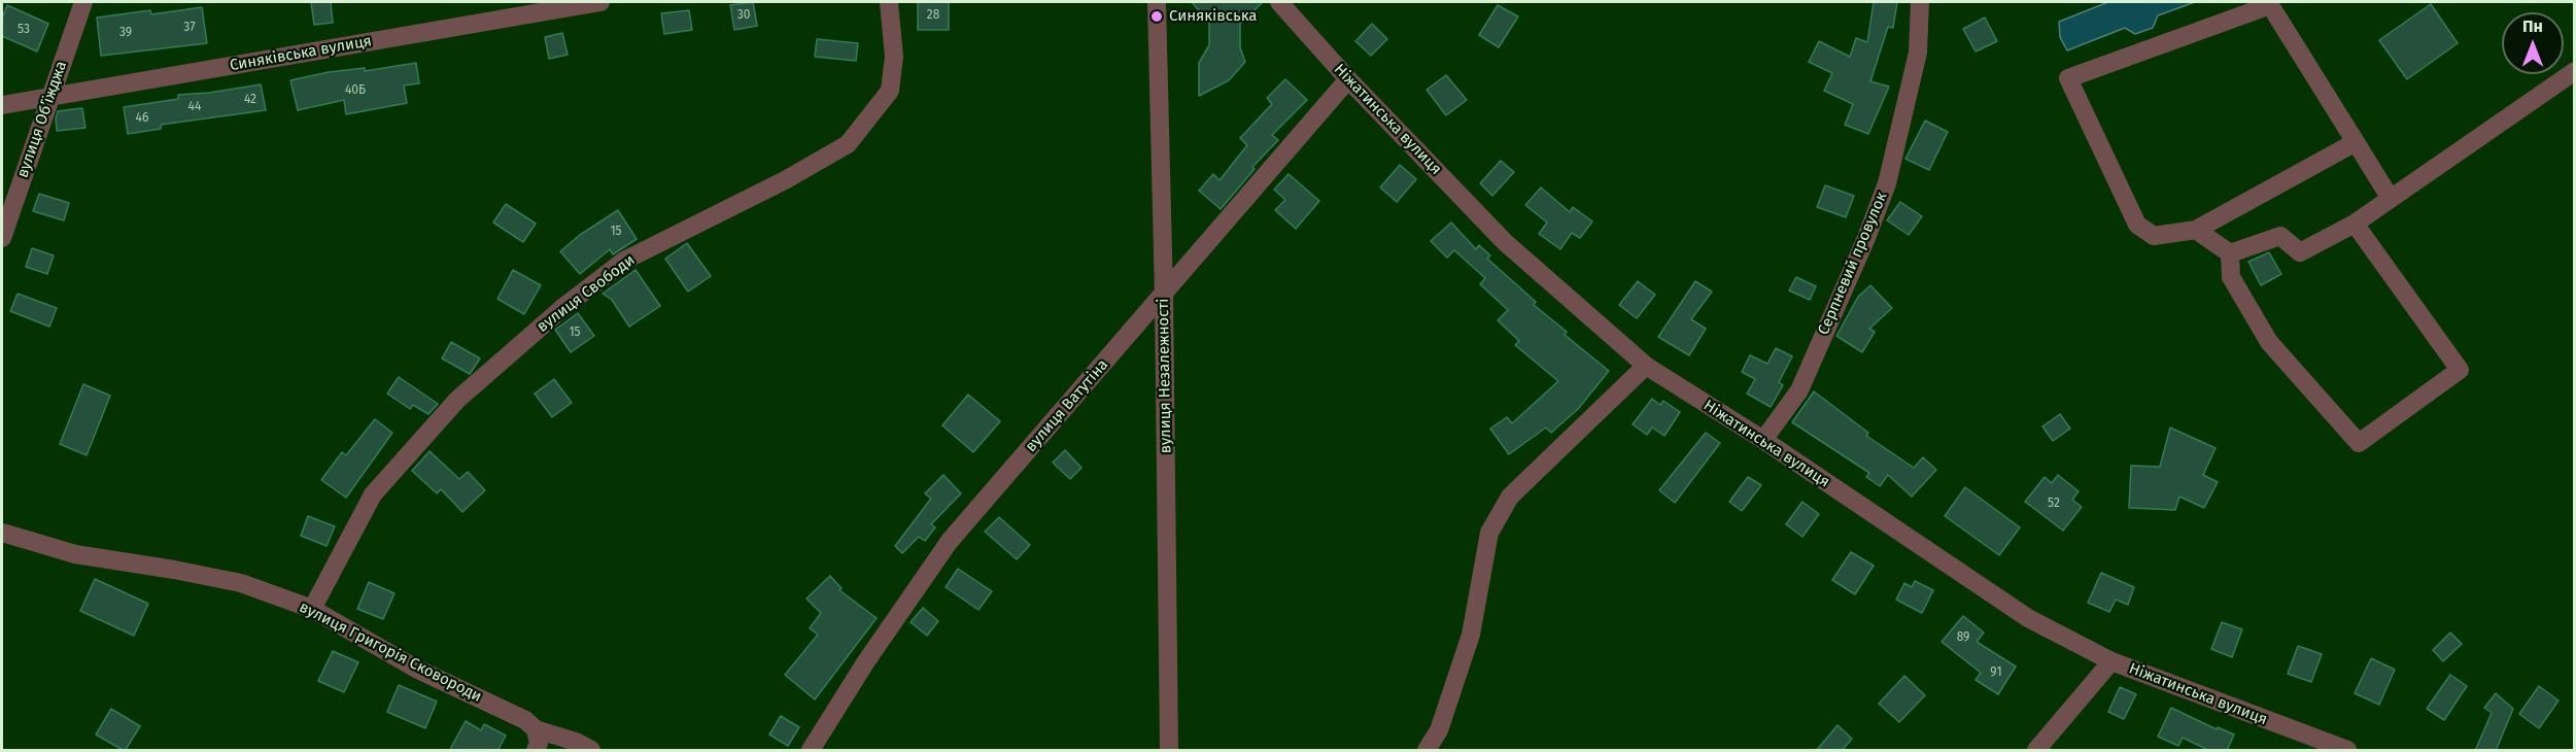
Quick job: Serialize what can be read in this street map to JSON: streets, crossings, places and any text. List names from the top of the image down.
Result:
{
  "streets": {
    "street": [
      "Синяківська вулиця",
      "вулиця Обʼїжджа",
      "Ніжатинська вулиця",
      "Серпневий провулок",
      "вулиця Свободи",
      "вулиця Незалежності",
      "вулиця Ватутіна",
      "вулиця Григорія Сковороди"
    ]
  },
  "crossings": [
    ["Синяківська вулиця", "вулиця Обʼїжджа"],
    ["Ніжатинська вулиця", "Серпневий провулок"],
    ["Ніжатинська вулиця", "вулиця Ватутіна"],
    ["вулиця Свободи", "вулиця Григорія Сковороди"],
    ["вулиця Незалежності", "вулиця Ватутіна"]
  ],
  "places": ["Синяківська"],
  "house_numbers": [
    "30",
    "28",
    "37",
    "53",
    "39",
    "40Б",
    "42",
    "44",
    "46",
    "15",
    "15",
    "52",
    "89",
    "91"
  ],
  "north": "top"
}
